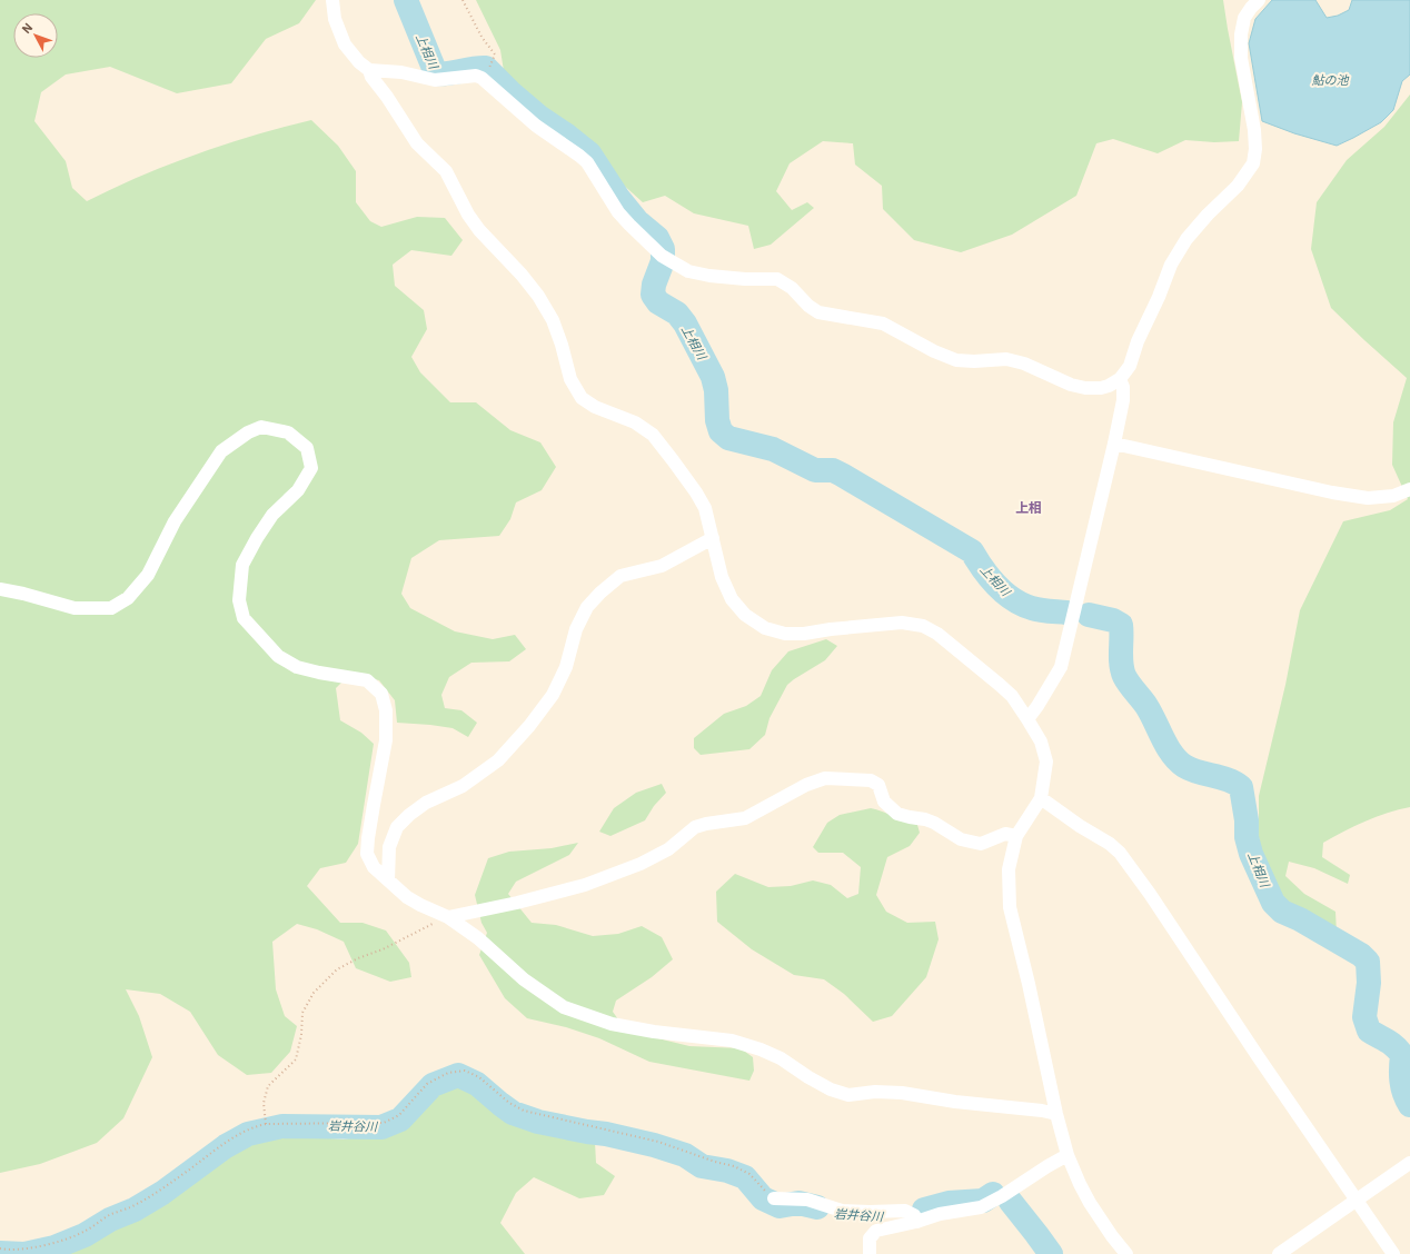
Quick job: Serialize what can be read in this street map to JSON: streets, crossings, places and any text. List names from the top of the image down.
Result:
{
  "districts": ["上相"],
  "water": ["上相川", "鮎の池", "岩井谷川"],
  "north": "top left"
}
